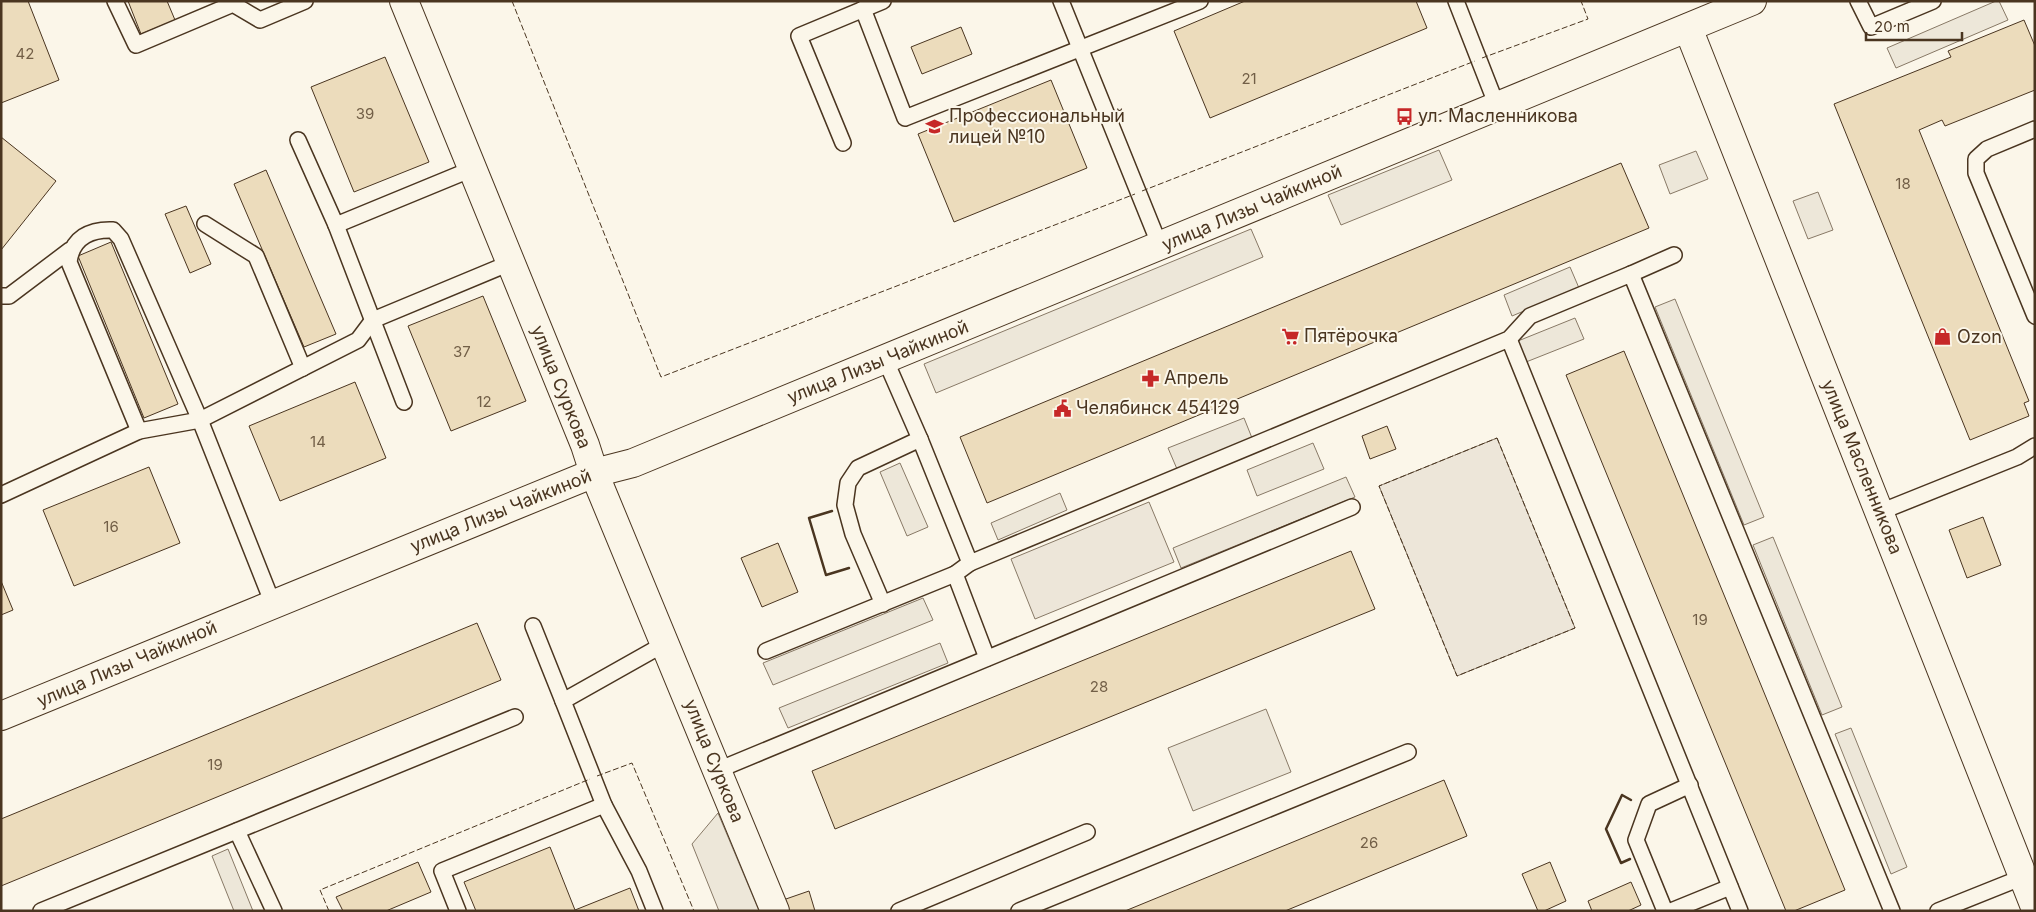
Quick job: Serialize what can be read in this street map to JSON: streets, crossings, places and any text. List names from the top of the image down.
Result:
{
  "streets": {
    "street": ["улица Лизы Чайкиной", "улица Суркова", "улица Масленникова"]
  },
  "crossings": [
    ["улица Лизы Чайкиной", "улица Суркова"],
    ["улица Лизы Чайкиной", "улица Масленникова"]
  ],
  "places": {
    "bus stop": ["ул. Масленникова"],
    "school or university": ["Профессиональный лицей №10"],
    "supermarket": ["Пятёрочка"],
    "shop": ["Ozon"],
    "pharmacy": ["Апрель"],
    "public building": ["Челябинск 454129"]
  },
  "house_numbers": [
    "42",
    "21",
    "39",
    "18",
    "37",
    "12",
    "14",
    "16",
    "19",
    "28",
    "19",
    "26"
  ],
  "scale_bar": "20 m"
}
